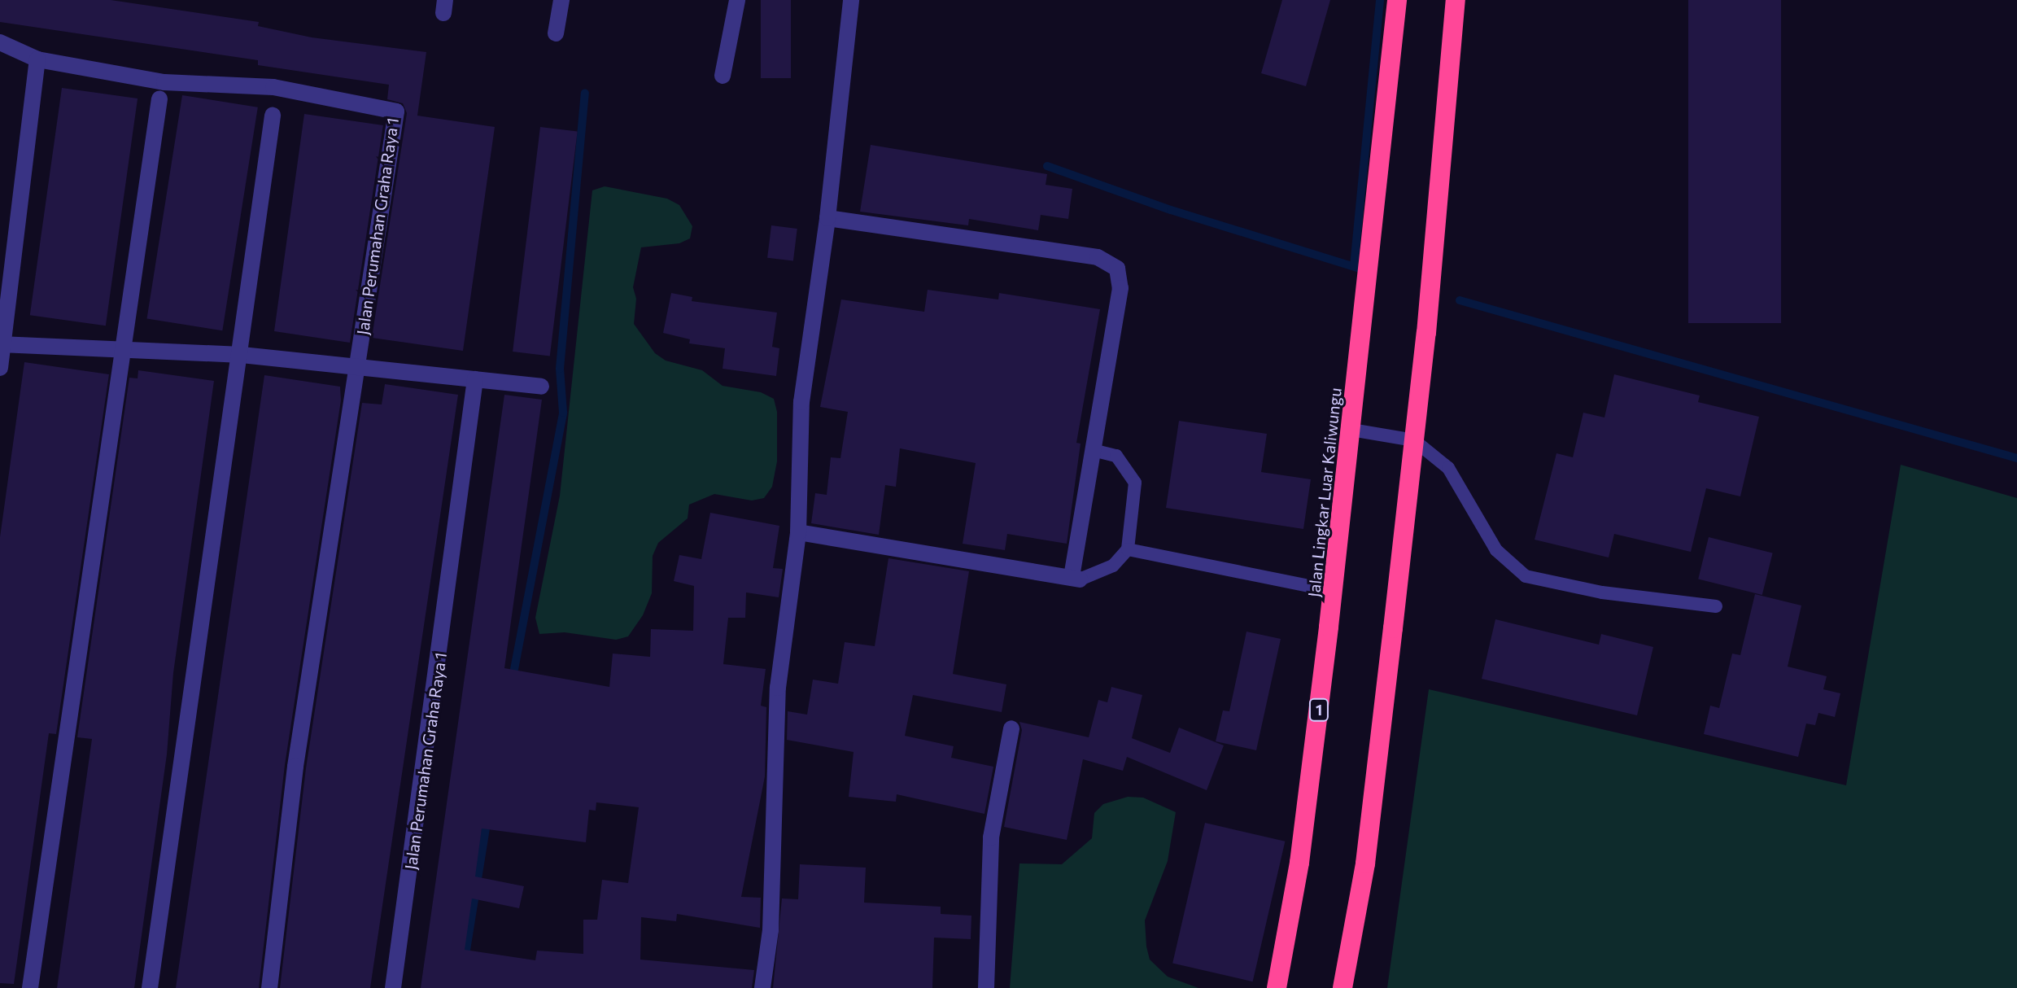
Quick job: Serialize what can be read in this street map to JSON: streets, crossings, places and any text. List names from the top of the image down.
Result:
{
  "streets": {
    "highway": ["Jalan Lingkar Luar Kaliwungu", "1"],
    "street": ["Jalan Perumahan Graha Raya 1"]
  }
}
